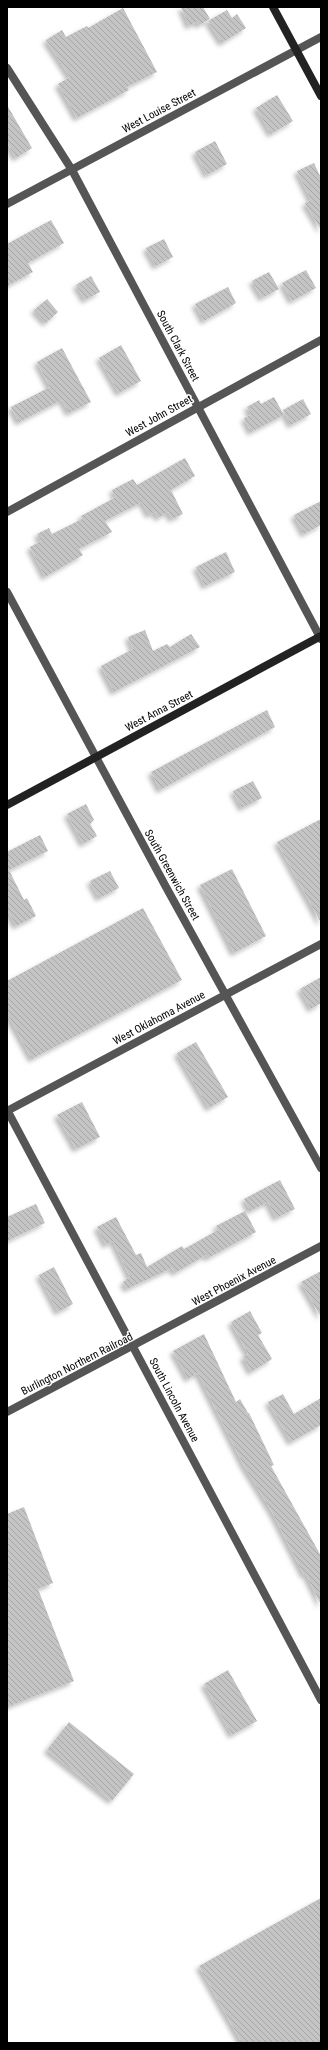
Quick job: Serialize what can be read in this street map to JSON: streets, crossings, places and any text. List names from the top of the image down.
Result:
{
  "streets": {
    "main road": ["West Anna Street"],
    "street": [
      "West Louise Street",
      "South Clark Street",
      "West John Street",
      "South Greenwich Street",
      "West Oklahoma Avenue",
      "West Phoenix Avenue",
      "Burlington Northern Railroad",
      "South Lincoln Avenue"
    ]
  },
  "crossings": [
    ["West Louise Street", "South Clark Street"],
    ["South Clark Street", "West John Street"],
    ["South Clark Street", "West Anna Street"],
    ["West Anna Street", "South Greenwich Street"],
    ["South Greenwich Street", "West Oklahoma Avenue"],
    ["West Oklahoma Avenue", "South Lincoln Avenue"],
    ["West Phoenix Avenue", "Burlington Northern Railroad"],
    ["Burlington Northern Railroad", "South Lincoln Avenue"]
  ]
}
